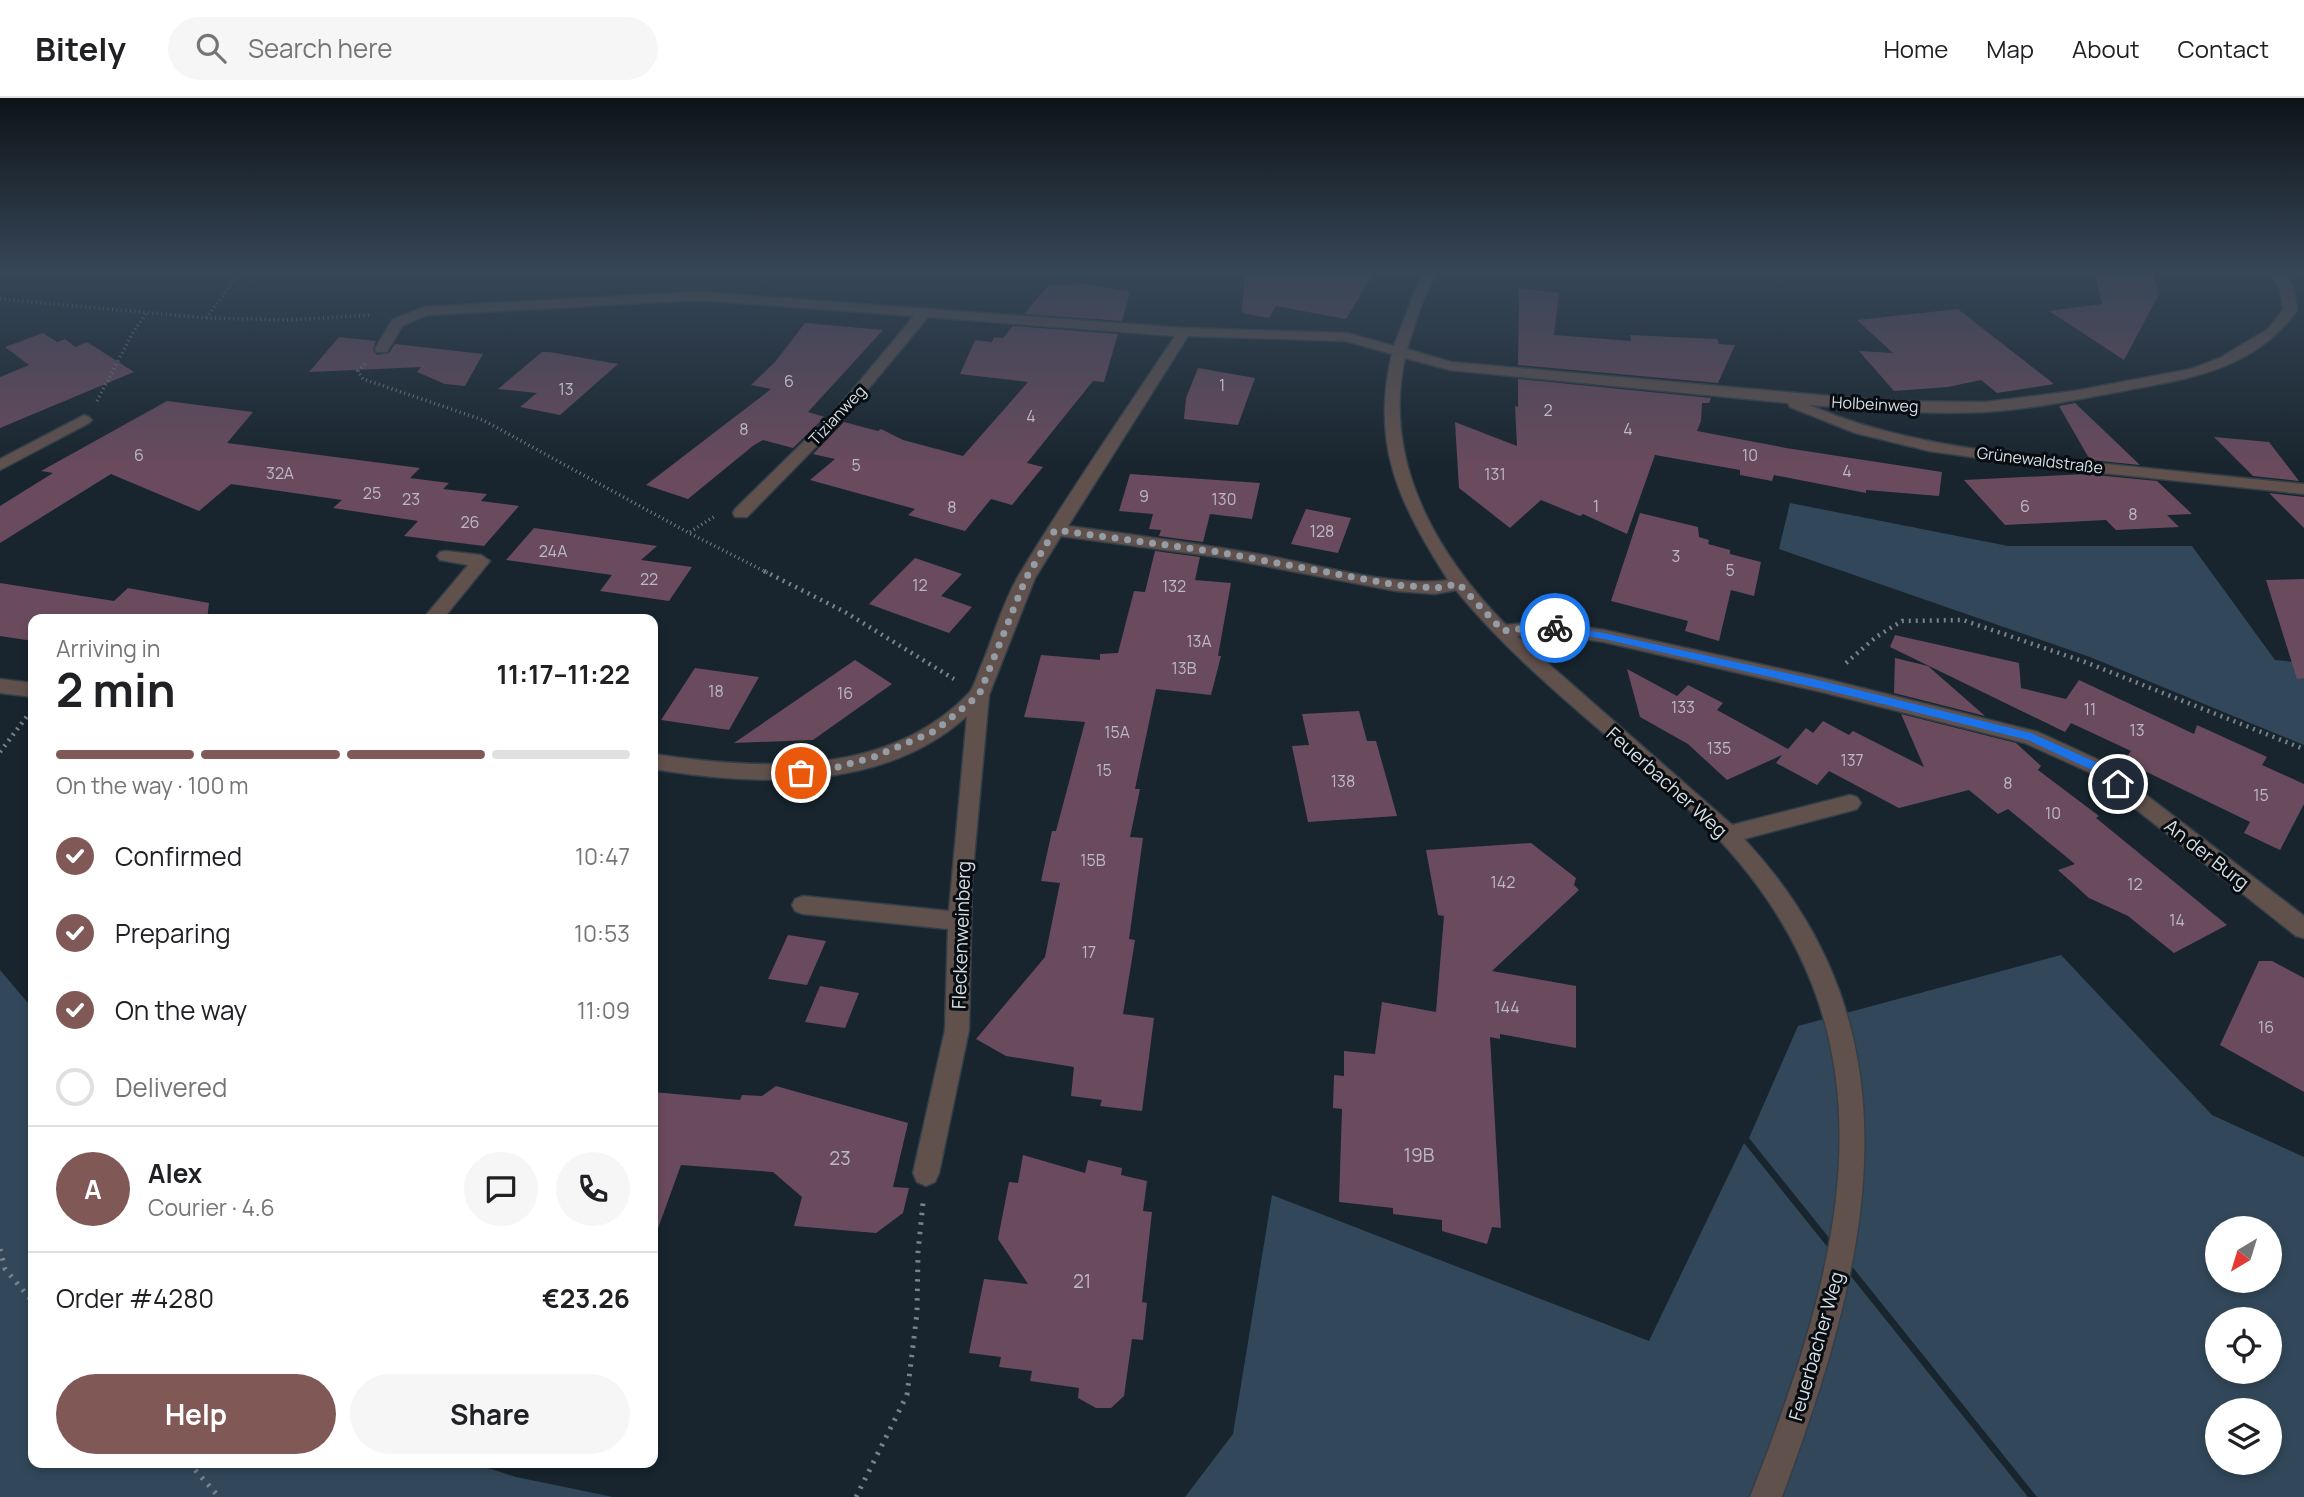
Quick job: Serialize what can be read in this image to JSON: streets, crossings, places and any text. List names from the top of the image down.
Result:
{
  "streets": {
    "street": [
      "Holbeinweg",
      "Tizianweg",
      "Grünewaldstraße",
      "Feuerbacher Weg",
      "An der Burg",
      "Fleckenweinberg"
    ]
  },
  "crossings": [
    ["Holbeinweg", "Grünewaldstraße"],
    ["Holbeinweg", "Feuerbacher Weg"],
    ["Feuerbacher Weg", "An der Burg"]
  ],
  "house_numbers": [
    "6",
    "1",
    "13",
    "2",
    "4",
    "8",
    "4",
    "6",
    "10",
    "5",
    "4",
    "32A",
    "131",
    "25",
    "9",
    "23",
    "130",
    "1",
    "6",
    "8",
    "8",
    "26",
    "128",
    "24A",
    "3",
    "5",
    "22",
    "12",
    "132",
    "13A",
    "13B",
    "18",
    "16",
    "133",
    "11",
    "13",
    "15A",
    "135",
    "137",
    "15",
    "138",
    "8",
    "15",
    "10",
    "15B",
    "142",
    "12",
    "14",
    "17",
    "144",
    "16",
    "19B",
    "23",
    "21"
  ],
  "north": "bottom left",
  "page": {
    "header": "Bitely",
    "search": "Search here",
    "nav": [
      "Home",
      "Map",
      "About",
      "Contact"
    ],
    "heading": ["2 min", "Arriving in", "11:17–11:22"],
    "panel": [
      "Alex",
      "Courier · 4.6",
      "Order #4280",
      "€23.26"
    ],
    "bar": "On the way · 100 m",
    "list": [
      ["Confirmed", "10:47"],
      ["Preparing", "10:53"],
      ["On the way", "11:09"],
      "Delivered"
    ],
    "round": "A",
    "buttons": ["Help", "Share"]
  }
}
